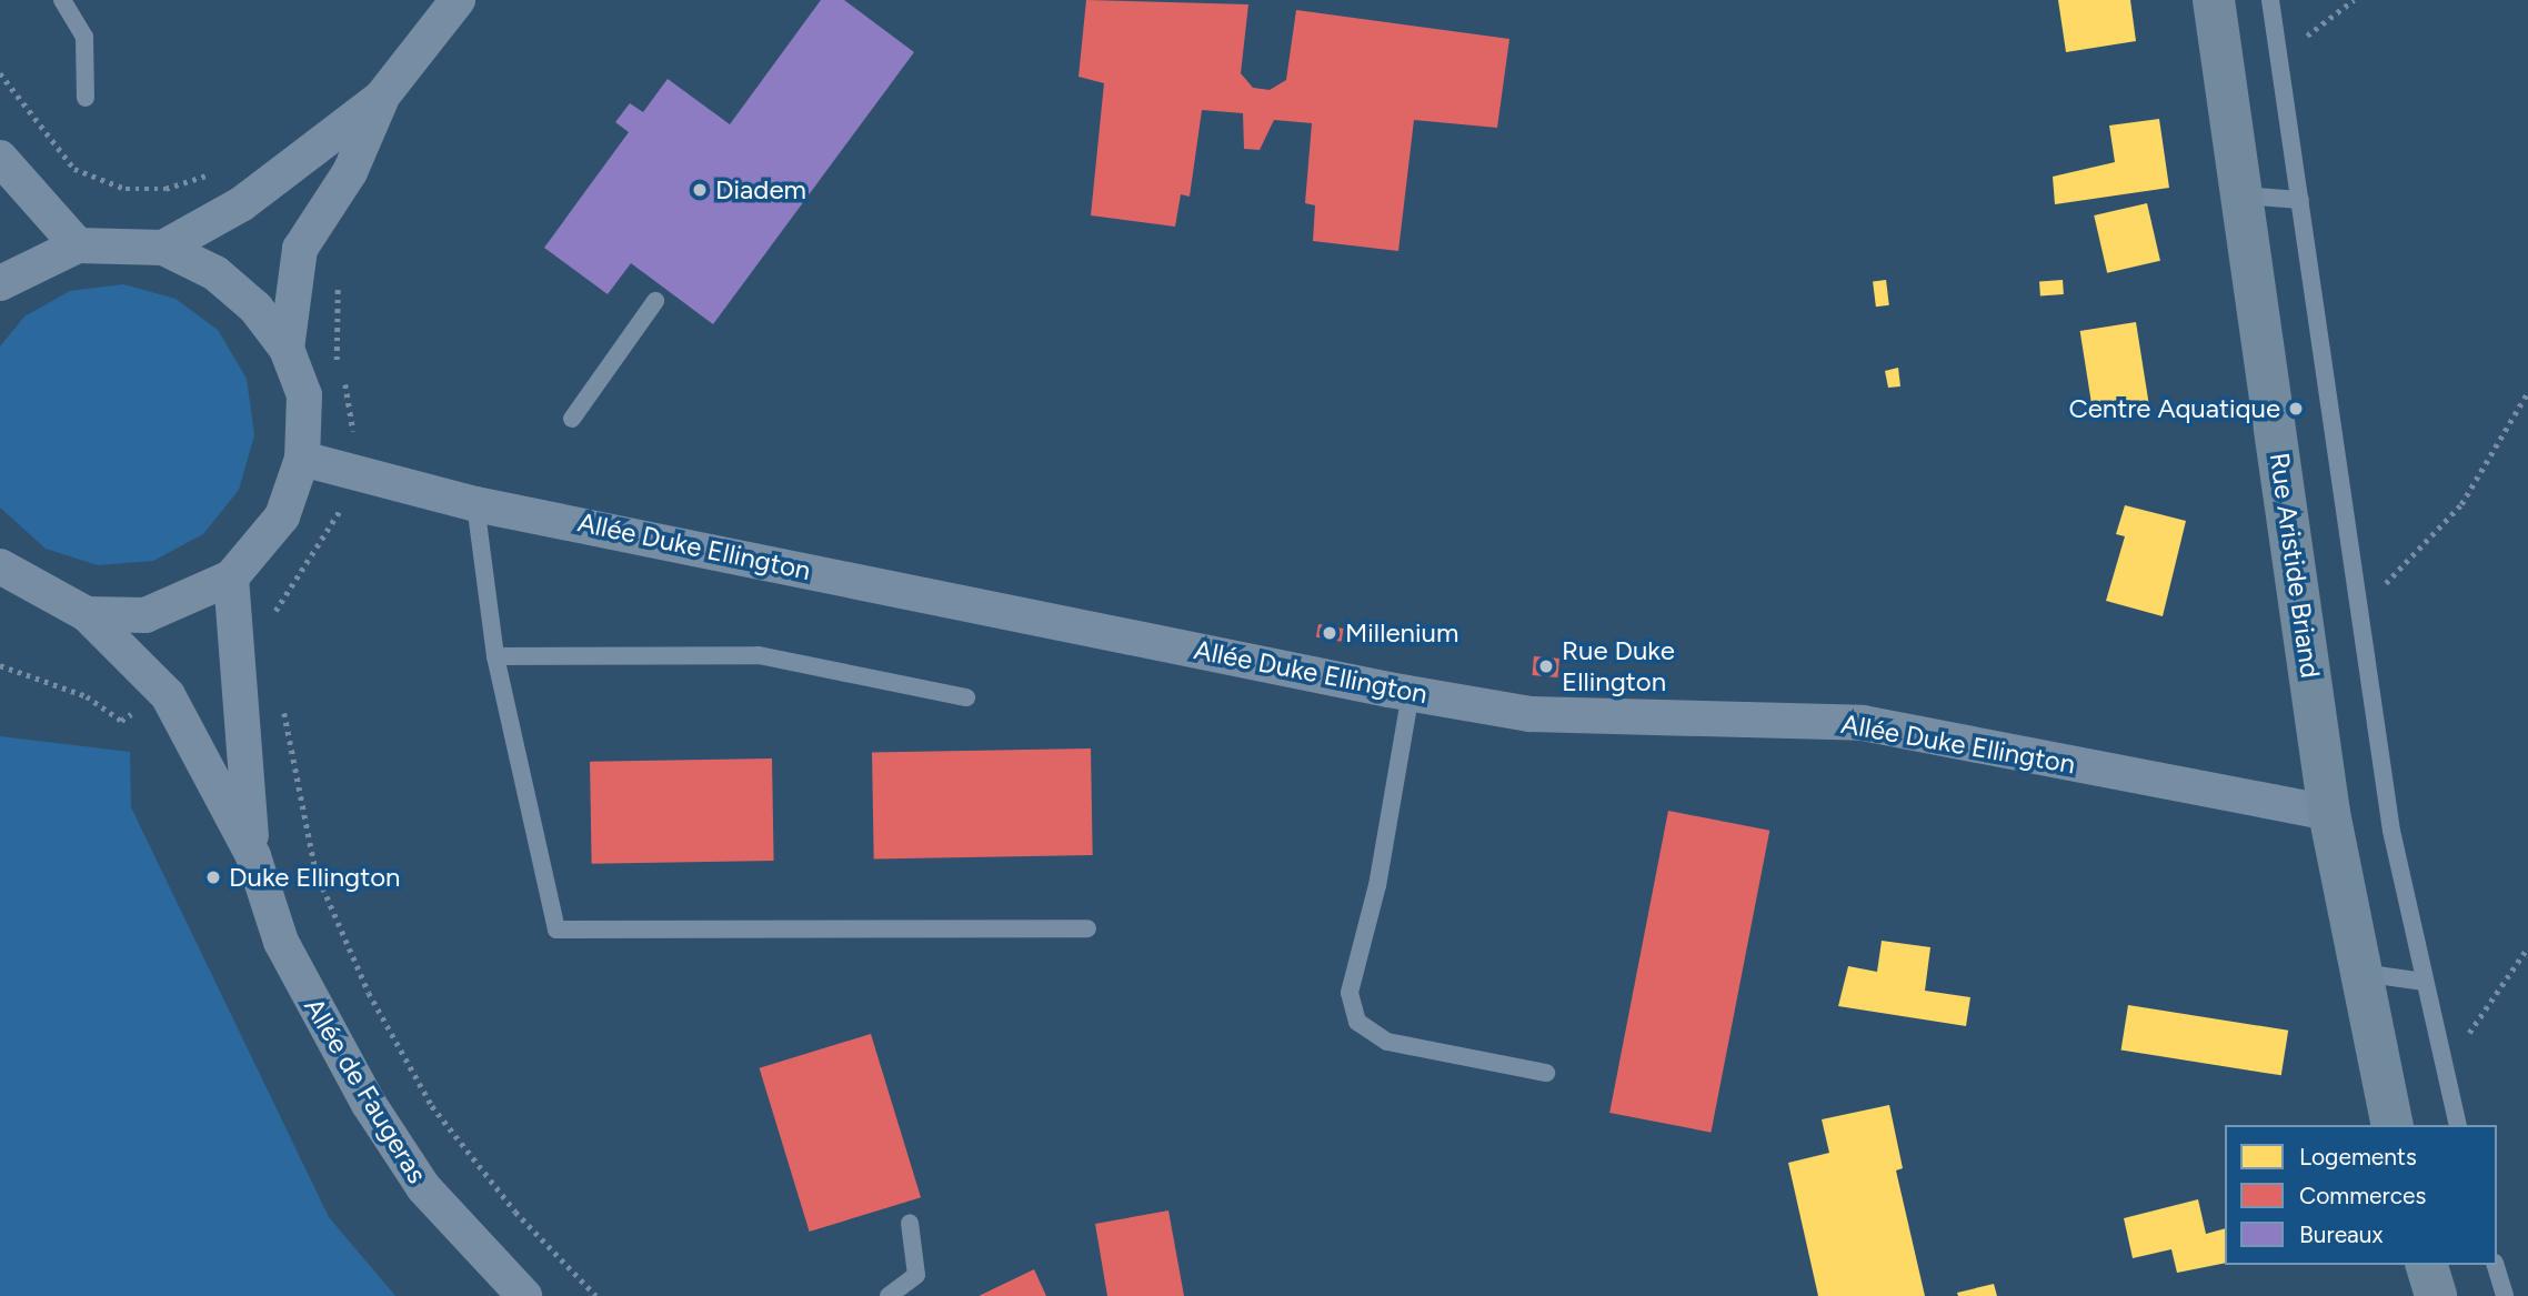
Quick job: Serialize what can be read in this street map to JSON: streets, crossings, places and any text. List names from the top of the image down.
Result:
{
  "streets": {
    "street": ["Allée Duke Ellington", "Rue Aristide Briand", "Allée de Faugeras"]
  },
  "crossings": [
    ["Allée Duke Ellington", "Rue Aristide Briand"]
  ],
  "places": [
    "Diadem",
    "Centre Aquatique",
    "Millenium",
    "Rue Duke Ellington",
    "Duke Ellington"
  ],
  "legend": ["Logements", "Commerces", "Bureaux"]
}
